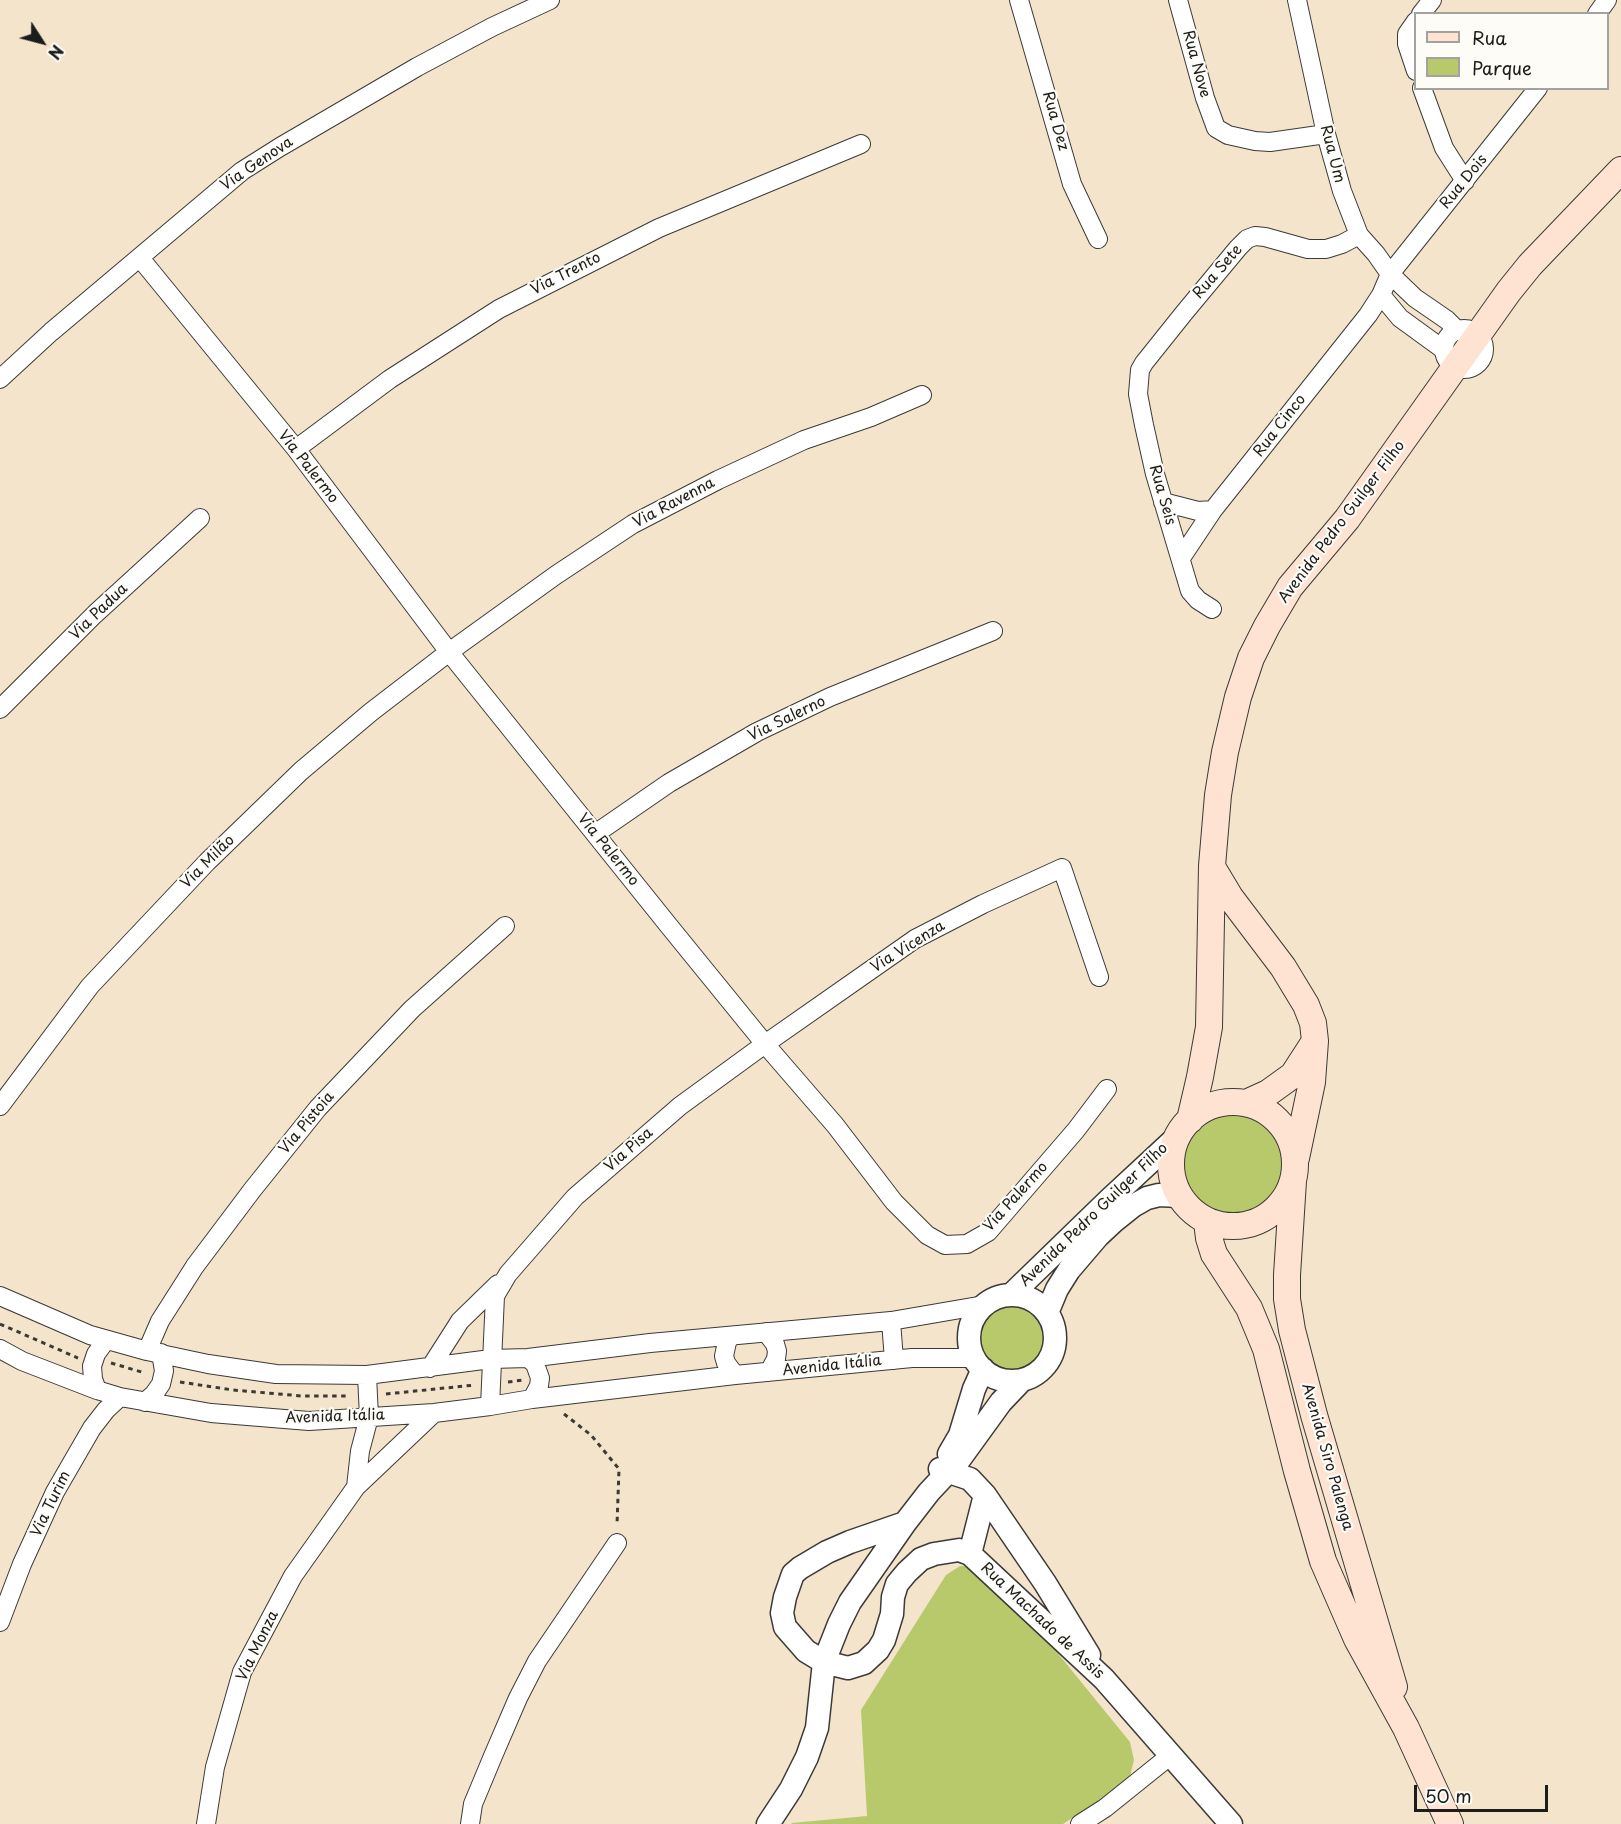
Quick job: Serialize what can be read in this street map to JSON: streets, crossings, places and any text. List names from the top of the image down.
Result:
{
  "streets": {
    "main road": ["Avenida Pedro Guilger Filho", "Avenida Siro Palenga"],
    "street": [
      "Rua Nove",
      "Rua Dez",
      "Rua Um",
      "Via Genova",
      "Rua Dois",
      "Rua Sete",
      "Via Trento",
      "Rua Cinco",
      "Via Palermo",
      "Rua Seis",
      "Via Ravenna",
      "Via Padua",
      "Via Salerno",
      "Via Milão",
      "Via Vicenza",
      "Via Pistoia",
      "Via Pisa",
      "Avenida Itália",
      "Via Turim",
      "Rua Machado de Assis",
      "Via Monza"
    ]
  },
  "crossings": [
    ["Rua Nove", "Rua Um"],
    ["Rua Um", "Rua Dois"],
    ["Rua Um", "Rua Sete"],
    ["Rua Um", "Avenida Pedro Guilger Filho"],
    ["Via Genova", "Via Palermo"],
    ["Rua Sete", "Rua Seis"],
    ["Via Trento", "Via Palermo"],
    ["Rua Cinco", "Rua Seis"],
    ["Via Palermo", "Via Ravenna"],
    ["Via Palermo", "Via Salerno"],
    ["Via Palermo", "Via Milão"],
    ["Via Palermo", "Via Vicenza"],
    ["Via Palermo", "Via Pisa"],
    ["Via Ravenna", "Via Milão"],
    ["Avenida Pedro Guilger Filho", "Avenida Itália"],
    ["Avenida Pedro Guilger Filho", "Avenida Siro Palenga"],
    ["Via Vicenza", "Via Pisa"],
    ["Via Pistoia", "Avenida Itália"],
    ["Via Pistoia", "Via Turim"],
    ["Avenida Itália", "Via Turim"],
    ["Avenida Itália", "Via Monza"]
  ],
  "legend": ["Rua", "Parque"],
  "scale_bar": "50 m",
  "north": "bottom right"
}
